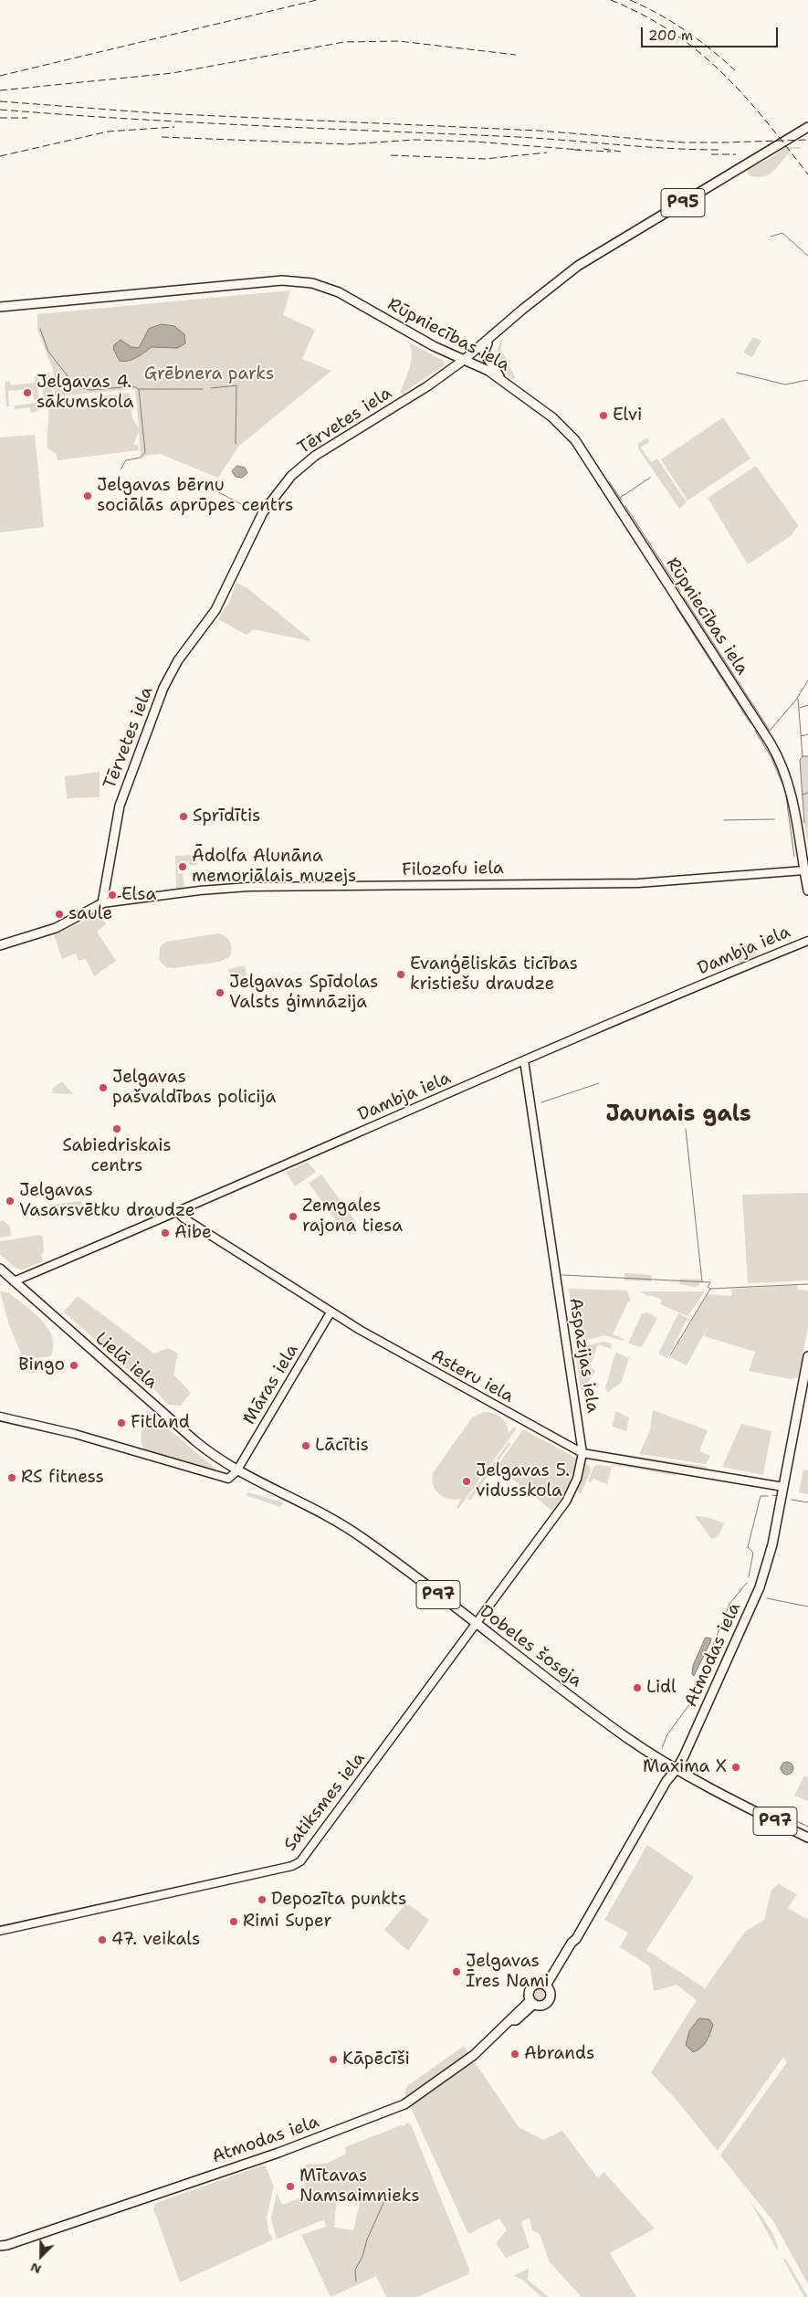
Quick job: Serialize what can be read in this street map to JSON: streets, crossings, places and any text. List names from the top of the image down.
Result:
{
  "streets": {
    "main road": [
      "P95",
      "Rūpniecības iela",
      "Tērvetes iela",
      "Lielā iela",
      "P97",
      "Dobeles šoseja",
      "Atmodas iela"
    ],
    "street": [
      "Filozofu iela",
      "Dambja iela",
      "Aspazijas iela",
      "Asteru iela",
      "Māras iela",
      "Satiksmes iela"
    ]
  },
  "crossings": [
    ["Rūpniecības iela", "Tērvetes iela"],
    ["Rūpniecības iela", "Filozofu iela"],
    ["Tērvetes iela", "Filozofu iela"],
    ["Dambja iela", "Aspazijas iela"],
    ["Dambja iela", "Lielā iela"],
    ["Dambja iela", "Asteru iela"],
    ["Aspazijas iela", "Asteru iela"],
    ["Aspazijas iela", "Dobeles šoseja"],
    ["Aspazijas iela", "Satiksmes iela"],
    ["Lielā iela", "Māras iela"],
    ["Lielā iela", "Dobeles šoseja"],
    ["Asteru iela", "Māras iela"],
    ["Asteru iela", "Atmodas iela"],
    ["Māras iela", "Dobeles šoseja"],
    ["Dobeles šoseja", "Atmodas iela"],
    ["Dobeles šoseja", "Satiksmes iela"]
  ],
  "districts": ["Jaunais gals"],
  "parks": ["Grēbnera parks"],
  "places": [
    "Jelgavas 4. sākumskola",
    "Elvi",
    "Jelgavas bērnu sociālās aprūpes centrs",
    "Sprīdītis",
    "Ādolfa Alunāna memoriālais muzejs",
    "Elsa",
    "saule",
    "Evanģēliskās ticības kristiešu draudze",
    "Jelgavas Spīdolas Valsts ģimnāzija",
    "Jelgavas pašvaldības policija",
    "Sabiedriskais centrs",
    "Jelgavas Vasarsvētku draudze",
    "Zemgales rajona tiesa",
    "Aibe",
    "Bingo",
    "Fitland",
    "Lācītis",
    "RS fitness",
    "Jelgavas 5. vidusskola",
    "Lidl",
    "Maxima X",
    "Depozīta punkts",
    "Rimi Super",
    "47. veikals",
    "Jelgavas Īres Nami",
    "Abrands",
    "Kāpēcīši",
    "Mītavas Namsaimnieks"
  ],
  "scale_bar": "200 m",
  "north": "bottom left"
}
